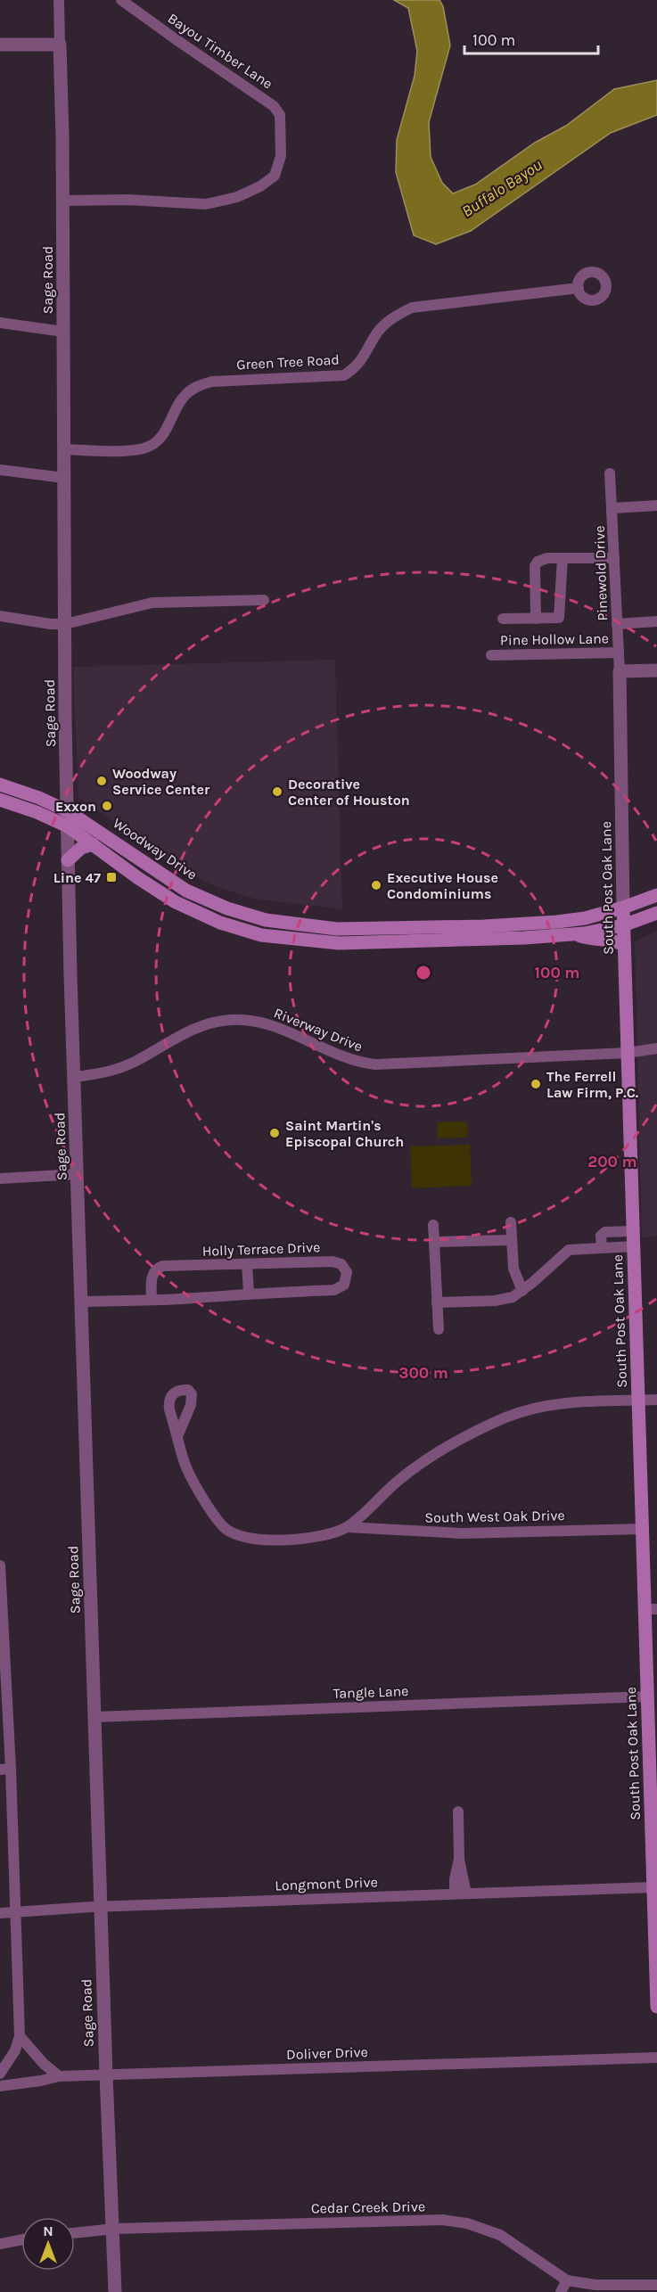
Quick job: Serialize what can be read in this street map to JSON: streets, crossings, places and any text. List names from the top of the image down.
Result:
{
  "streets": {
    "main road": ["Woodway Drive", "South Post Oak Lane"],
    "street": [
      "Bayou Timber Lane",
      "Sage Road",
      "Green Tree Road",
      "Pinewold Drive",
      "Pine Hollow Lane",
      "Riverway Drive",
      "Holly Terrace Drive",
      "South West Oak Drive",
      "Tangle Lane",
      "Longmont Drive",
      "Doliver Drive",
      "Cedar Creek Drive"
    ]
  },
  "crossings": [
    ["Bayou Timber Lane", "Sage Road"],
    ["Sage Road", "Green Tree Road"],
    ["Sage Road", "Woodway Drive"],
    ["Sage Road", "Riverway Drive"],
    ["Sage Road", "Holly Terrace Drive"],
    ["Sage Road", "Tangle Lane"],
    ["Sage Road", "Longmont Drive"],
    ["Sage Road", "Doliver Drive"],
    ["Sage Road", "Cedar Creek Drive"],
    ["Pinewold Drive", "Pine Hollow Lane"],
    ["Pinewold Drive", "South Post Oak Lane"],
    ["Woodway Drive", "South Post Oak Lane"],
    ["South Post Oak Lane", "Riverway Drive"],
    ["South Post Oak Lane", "South West Oak Drive"],
    ["South Post Oak Lane", "Tangle Lane"],
    ["South Post Oak Lane", "Longmont Drive"]
  ],
  "water": ["Buffalo Bayou"],
  "places": {
    "other": [
      "Woodway Service Center",
      "Decorative Center of Houston",
      "Exxon",
      "Executive House Condominiums",
      "The Ferrell Law Firm, P.C.",
      "Saint Martin's Episcopal Church"
    ],
    "transit": ["Line 47"]
  },
  "scale_bar": "100 m",
  "north": "top",
  "rings": ["100 m", "200 m", "300 m"]
}
